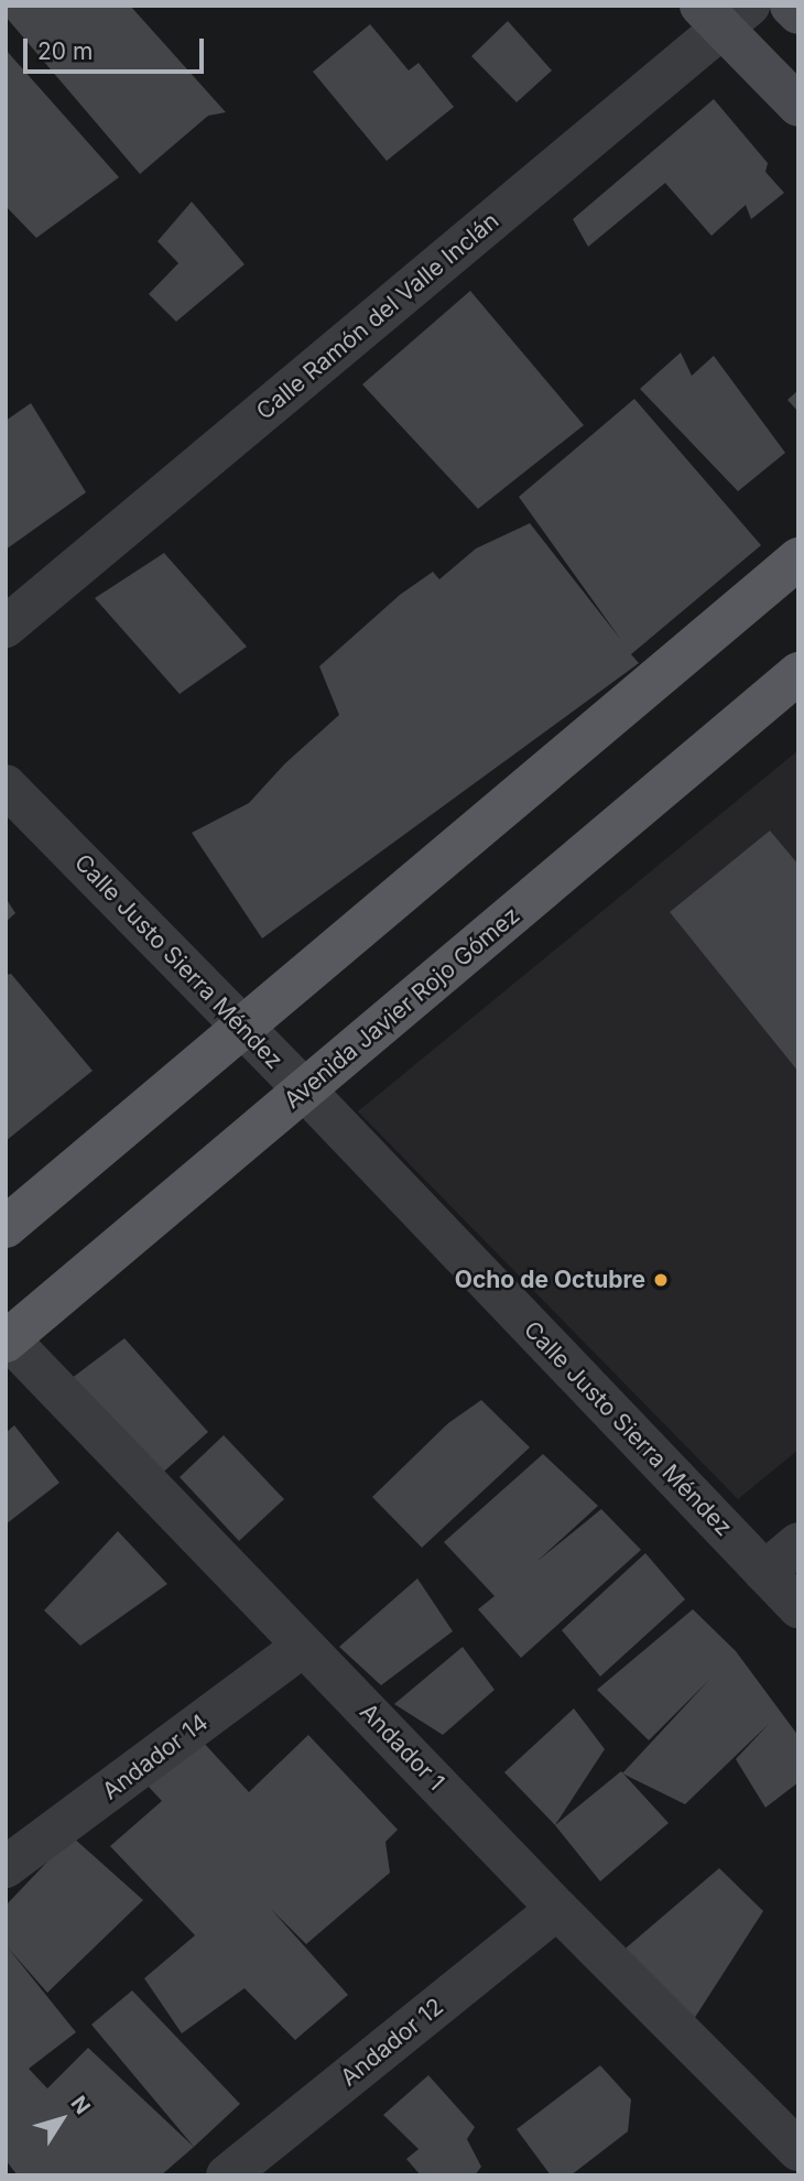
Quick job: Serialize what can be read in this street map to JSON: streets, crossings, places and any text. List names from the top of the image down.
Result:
{
  "streets": {
    "main road": ["Avenida Javier Rojo Gómez"],
    "street": [
      "Calle Ramón del Valle Inclán",
      "Calle Justo Sierra Méndez",
      "Andador 1",
      "Andador 14",
      "Andador 12"
    ]
  },
  "crossings": [
    ["Calle Justo Sierra Méndez", "Avenida Javier Rojo Gómez"],
    ["Avenida Javier Rojo Gómez", "Andador 1"],
    ["Andador 1", "Andador 14"],
    ["Andador 1", "Andador 12"]
  ],
  "places": ["Ocho de Octubre"],
  "scale_bar": "20 m",
  "north": "top right"
}
